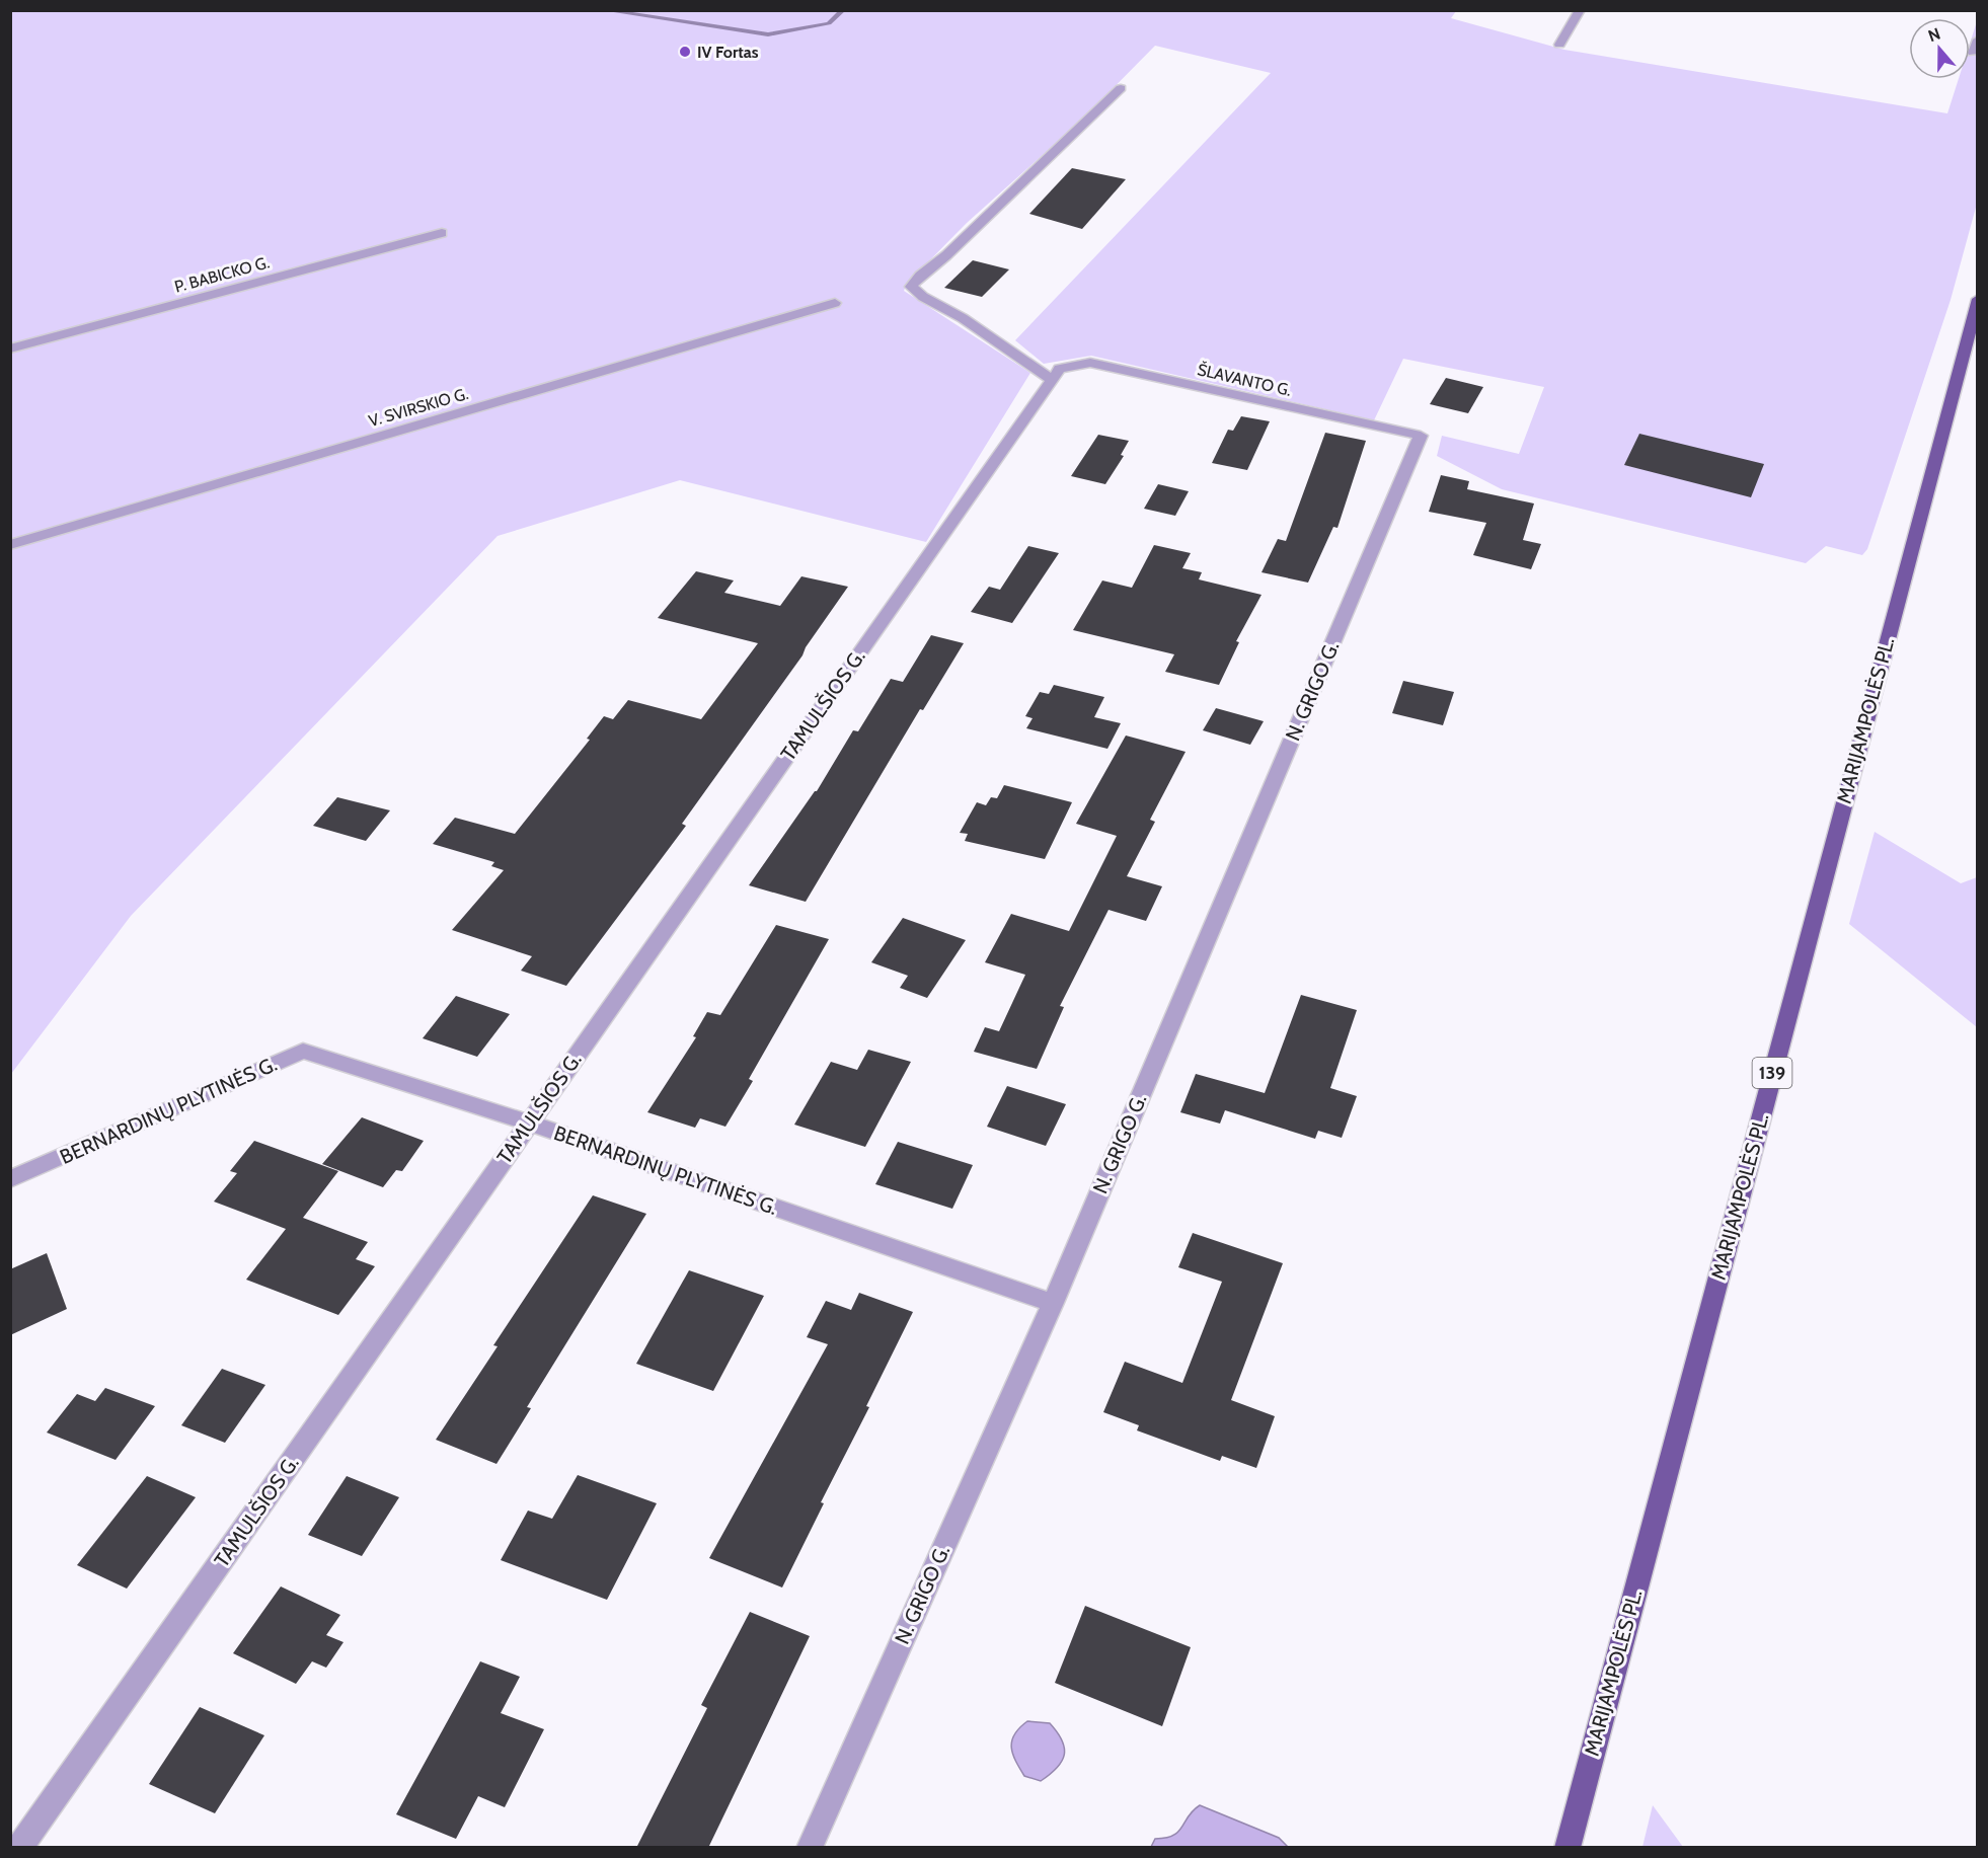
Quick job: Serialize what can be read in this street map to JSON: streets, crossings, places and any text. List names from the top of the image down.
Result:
{
  "streets": {
    "main road": ["MARIJAMPOLĖS PL.", "139"],
    "street": [
      "P. BABICKO G.",
      "ŠLAVANTO G.",
      "V. SVIRSKIO G.",
      "N. GRIGO G.",
      "TAMULŠIOS G.",
      "BERNARDINŲ PLYTINĖS G."
    ]
  },
  "crossings": [
    ["ŠLAVANTO G.", "N. GRIGO G."],
    ["ŠLAVANTO G.", "TAMULŠIOS G."],
    ["N. GRIGO G.", "BERNARDINŲ PLYTINĖS G."],
    ["TAMULŠIOS G.", "BERNARDINŲ PLYTINĖS G."]
  ],
  "places": ["IV Fortas"],
  "north": "top"
}
